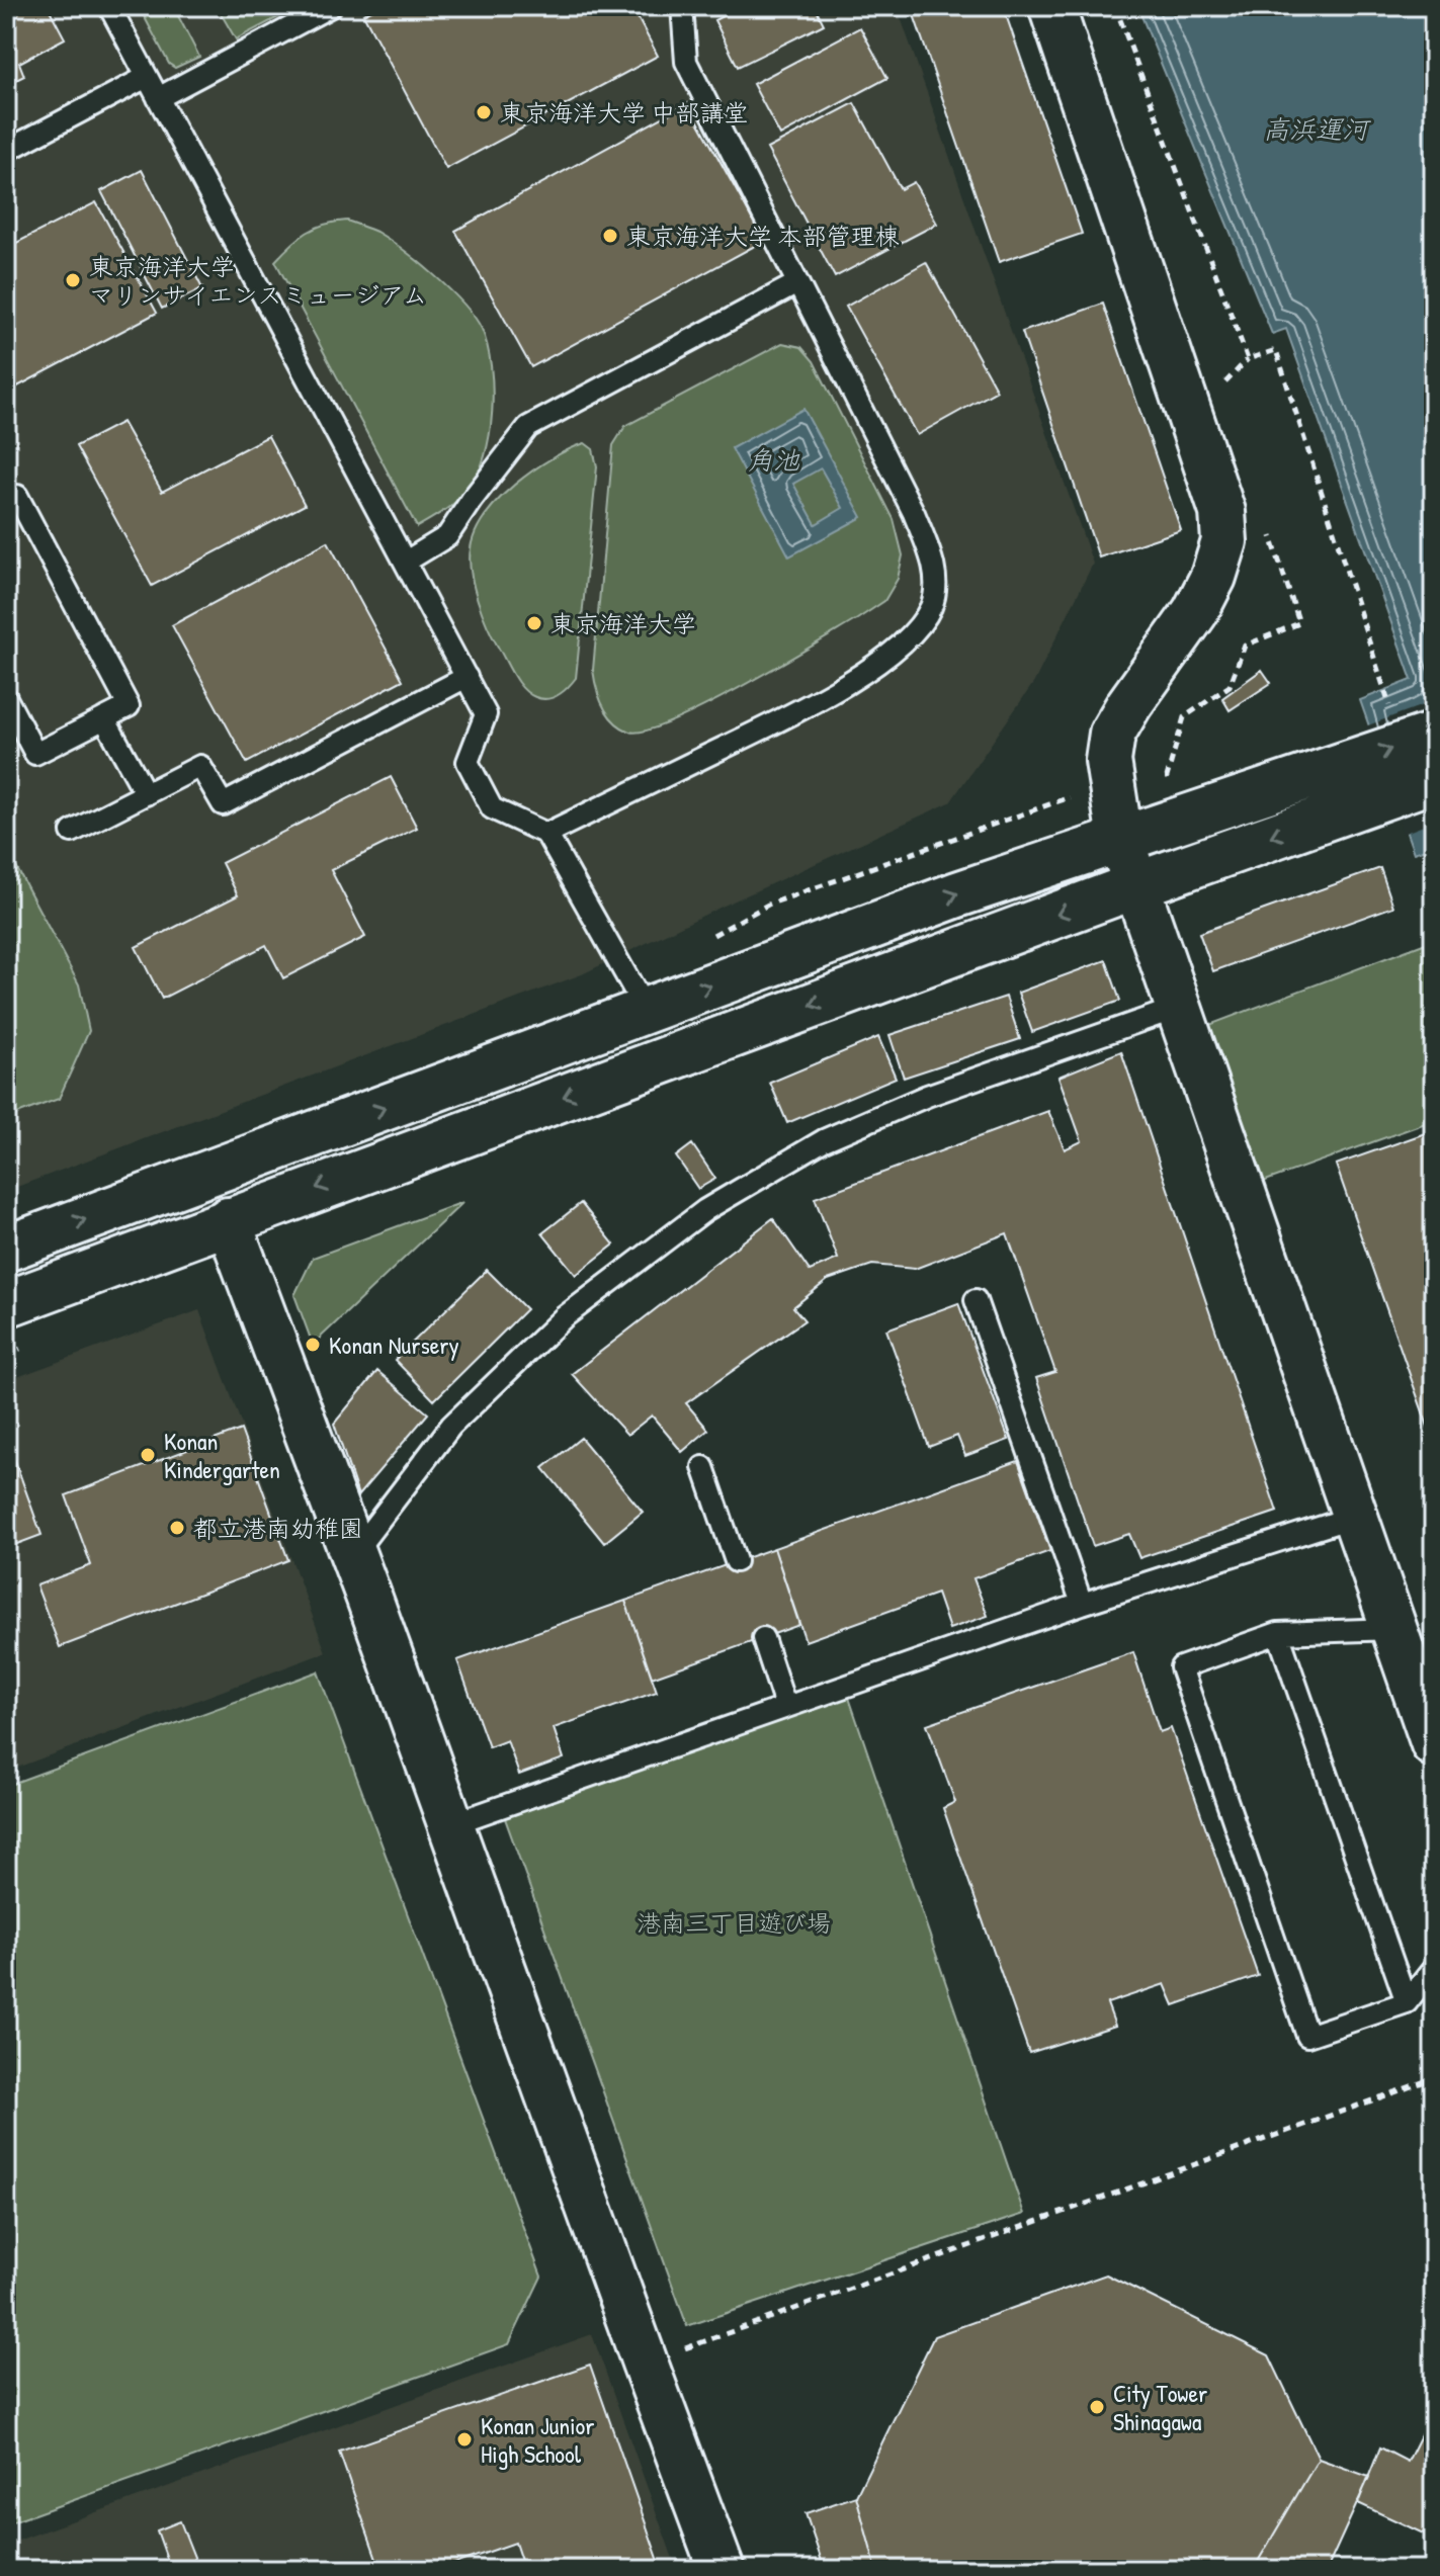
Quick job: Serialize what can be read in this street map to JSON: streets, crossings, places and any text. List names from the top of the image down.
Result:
{
  "water": ["高浜運河", "角池"],
  "parks": ["港南三丁目遊び場"],
  "places": [
    "東京海洋大学 中部講堂",
    "東京海洋大学 本部管理棟",
    "東京海洋大学 マリンサイエンスミュージアム",
    "東京海洋大学",
    "Konan Nursery",
    "Konan Kindergarten",
    "都立港南幼稚園",
    "City Tower Shinagawa",
    "Konan Junior High School"
  ]
}
